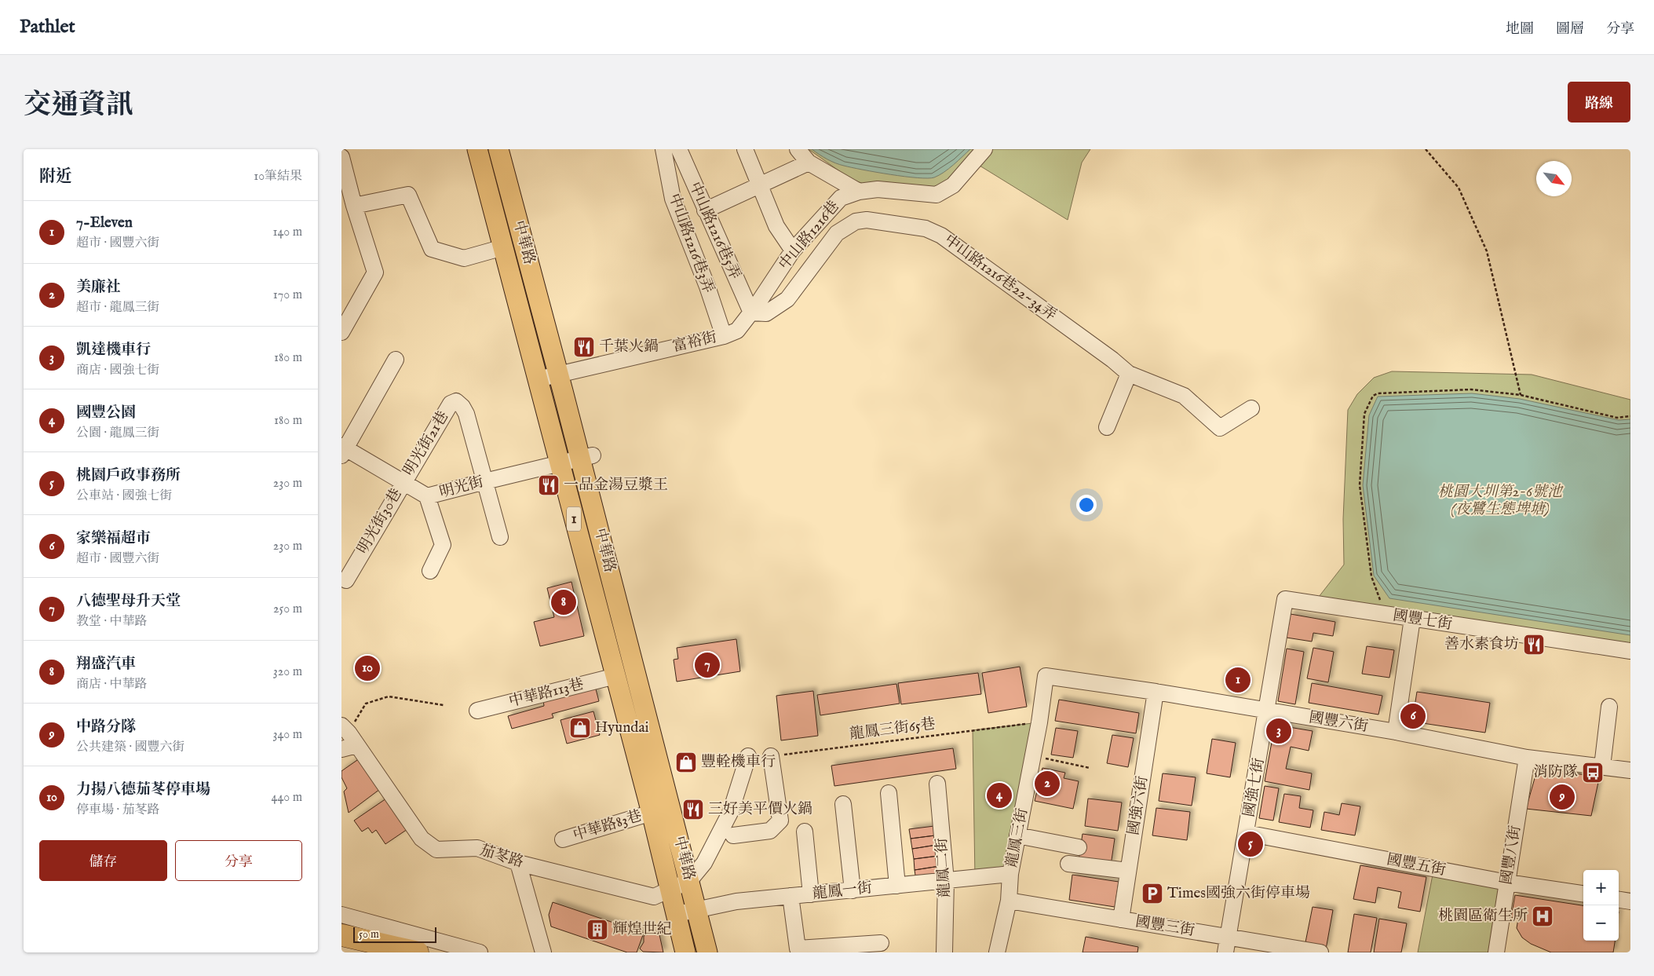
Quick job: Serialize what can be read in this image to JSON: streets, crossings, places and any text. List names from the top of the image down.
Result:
{
  "streets": {
    "main road": ["中華路", "1"],
    "street": [
      "中山路1216巷5弄",
      "中山路1216巷",
      "中山路1216巷3弄",
      "中山路1216巷22~34弄",
      "富裕街",
      "明光街21巷",
      "明光街",
      "明光街30巷",
      "國豐七街",
      "中華路113巷",
      "國豐六街",
      "國強七街",
      "國強六街",
      "中華路83巷",
      "龍鳳三街",
      "國豐八街",
      "茄苳路",
      "國豐五街",
      "龍鳳二街",
      "龍鳳一街",
      "國豐三街"
    ],
    "path": ["龍鳳三街65巷"]
  },
  "crossings": [
    ["中山路1216巷5弄", "中山路1216巷"],
    ["中山路1216巷5弄", "中山路1216巷22~34弄"],
    ["中山路1216巷5弄", "富裕街"],
    ["中山路1216巷", "中山路1216巷22~34弄"],
    ["中山路1216巷", "富裕街"],
    ["中華路", "富裕街"],
    ["中華路", "明光街"],
    ["中華路", "中華路113巷"],
    ["中華路", "中華路83巷"],
    ["中華路", "茄苳路"],
    ["中華路", "龍鳳一街"],
    ["中山路1216巷3弄", "富裕街"],
    ["中山路1216巷22~34弄", "富裕街"],
    ["明光街21巷", "明光街"],
    ["明光街21巷", "明光街30巷"],
    ["明光街", "明光街30巷"],
    ["國豐七街", "國強七街"],
    ["國豐六街", "國強七街"],
    ["國豐六街", "國強六街"],
    ["國豐六街", "龍鳳三街"],
    ["國豐六街", "國豐八街"],
    ["龍鳳三街65巷", "龍鳳三街"],
    ["國強七街", "國豐五街"],
    ["國強七街", "國豐三街"],
    ["國強六街", "國豐三街"],
    ["龍鳳三街", "龍鳳一街"],
    ["龍鳳三街", "國豐三街"],
    ["國豐八街", "國豐五街"],
    ["龍鳳二街", "龍鳳一街"]
  ],
  "parks": ["桃園大圳第2-6號池 (夜鷺生態埤塘)"],
  "places": {
    "restaurant": [
      "千葉火鍋",
      "一品金湯豆漿王",
      "善水素食坊",
      "三好美平價火鍋"
    ],
    "shop": ["Hyundai", "豐輇機車行"],
    "bus stop": ["消防隊"],
    "parking": ["Times國強六街停車場"],
    "hospital": ["桃園區衛生所"],
    "building": ["輝煌世紀"]
  },
  "scale_bar": "50 m",
  "north": "bottom right",
  "page": {
    "header": "Pathlet",
    "nav": ["地圖", "圖層", "分享"],
    "title": "交通資訊",
    "buttons": [
      "路線",
      ["儲存", "分享"]
    ],
    "heading": ["附近", "10筆結果"],
    "list": [
      {
        "mark": "1",
        "name": "7-Eleven",
        "note": "超市 · 國豐六街",
        "value": "140 m"
      },
      {
        "mark": "2",
        "name": "美廉社",
        "note": "超市 · 龍鳳三街",
        "value": "170 m"
      },
      {
        "mark": "3",
        "name": "凱達機車行",
        "note": "商店 · 國強七街",
        "value": "180 m"
      },
      {
        "mark": "4",
        "name": "國豐公園",
        "note": "公園 · 龍鳳三街",
        "value": "180 m"
      },
      {
        "mark": "5",
        "name": "桃園戶政事務所",
        "note": "公車站 · 國強七街",
        "value": "230 m"
      },
      {
        "mark": "6",
        "name": "家樂福超市",
        "note": "超市 · 國豐六街",
        "value": "230 m"
      },
      {
        "mark": "7",
        "name": "八德聖母升天堂",
        "note": "教堂 · 中華路",
        "value": "250 m"
      },
      {
        "mark": "8",
        "name": "翔盛汽車",
        "note": "商店 · 中華路",
        "value": "320 m"
      },
      {
        "mark": "9",
        "name": "中路分隊",
        "note": "公共建築 · 國豐六街",
        "value": "340 m"
      },
      {
        "mark": "10",
        "name": "力揚八德茄苳停車場",
        "note": "停車場 · 茄苳路",
        "value": "440 m"
      }
    ],
    "pins": [
      "8",
      "7",
      "10",
      "1",
      "6",
      "3",
      "2",
      "4",
      "9",
      "5"
    ],
    "map_buttons": ["+", "−"],
    "scale": "50 m"
  }
}
